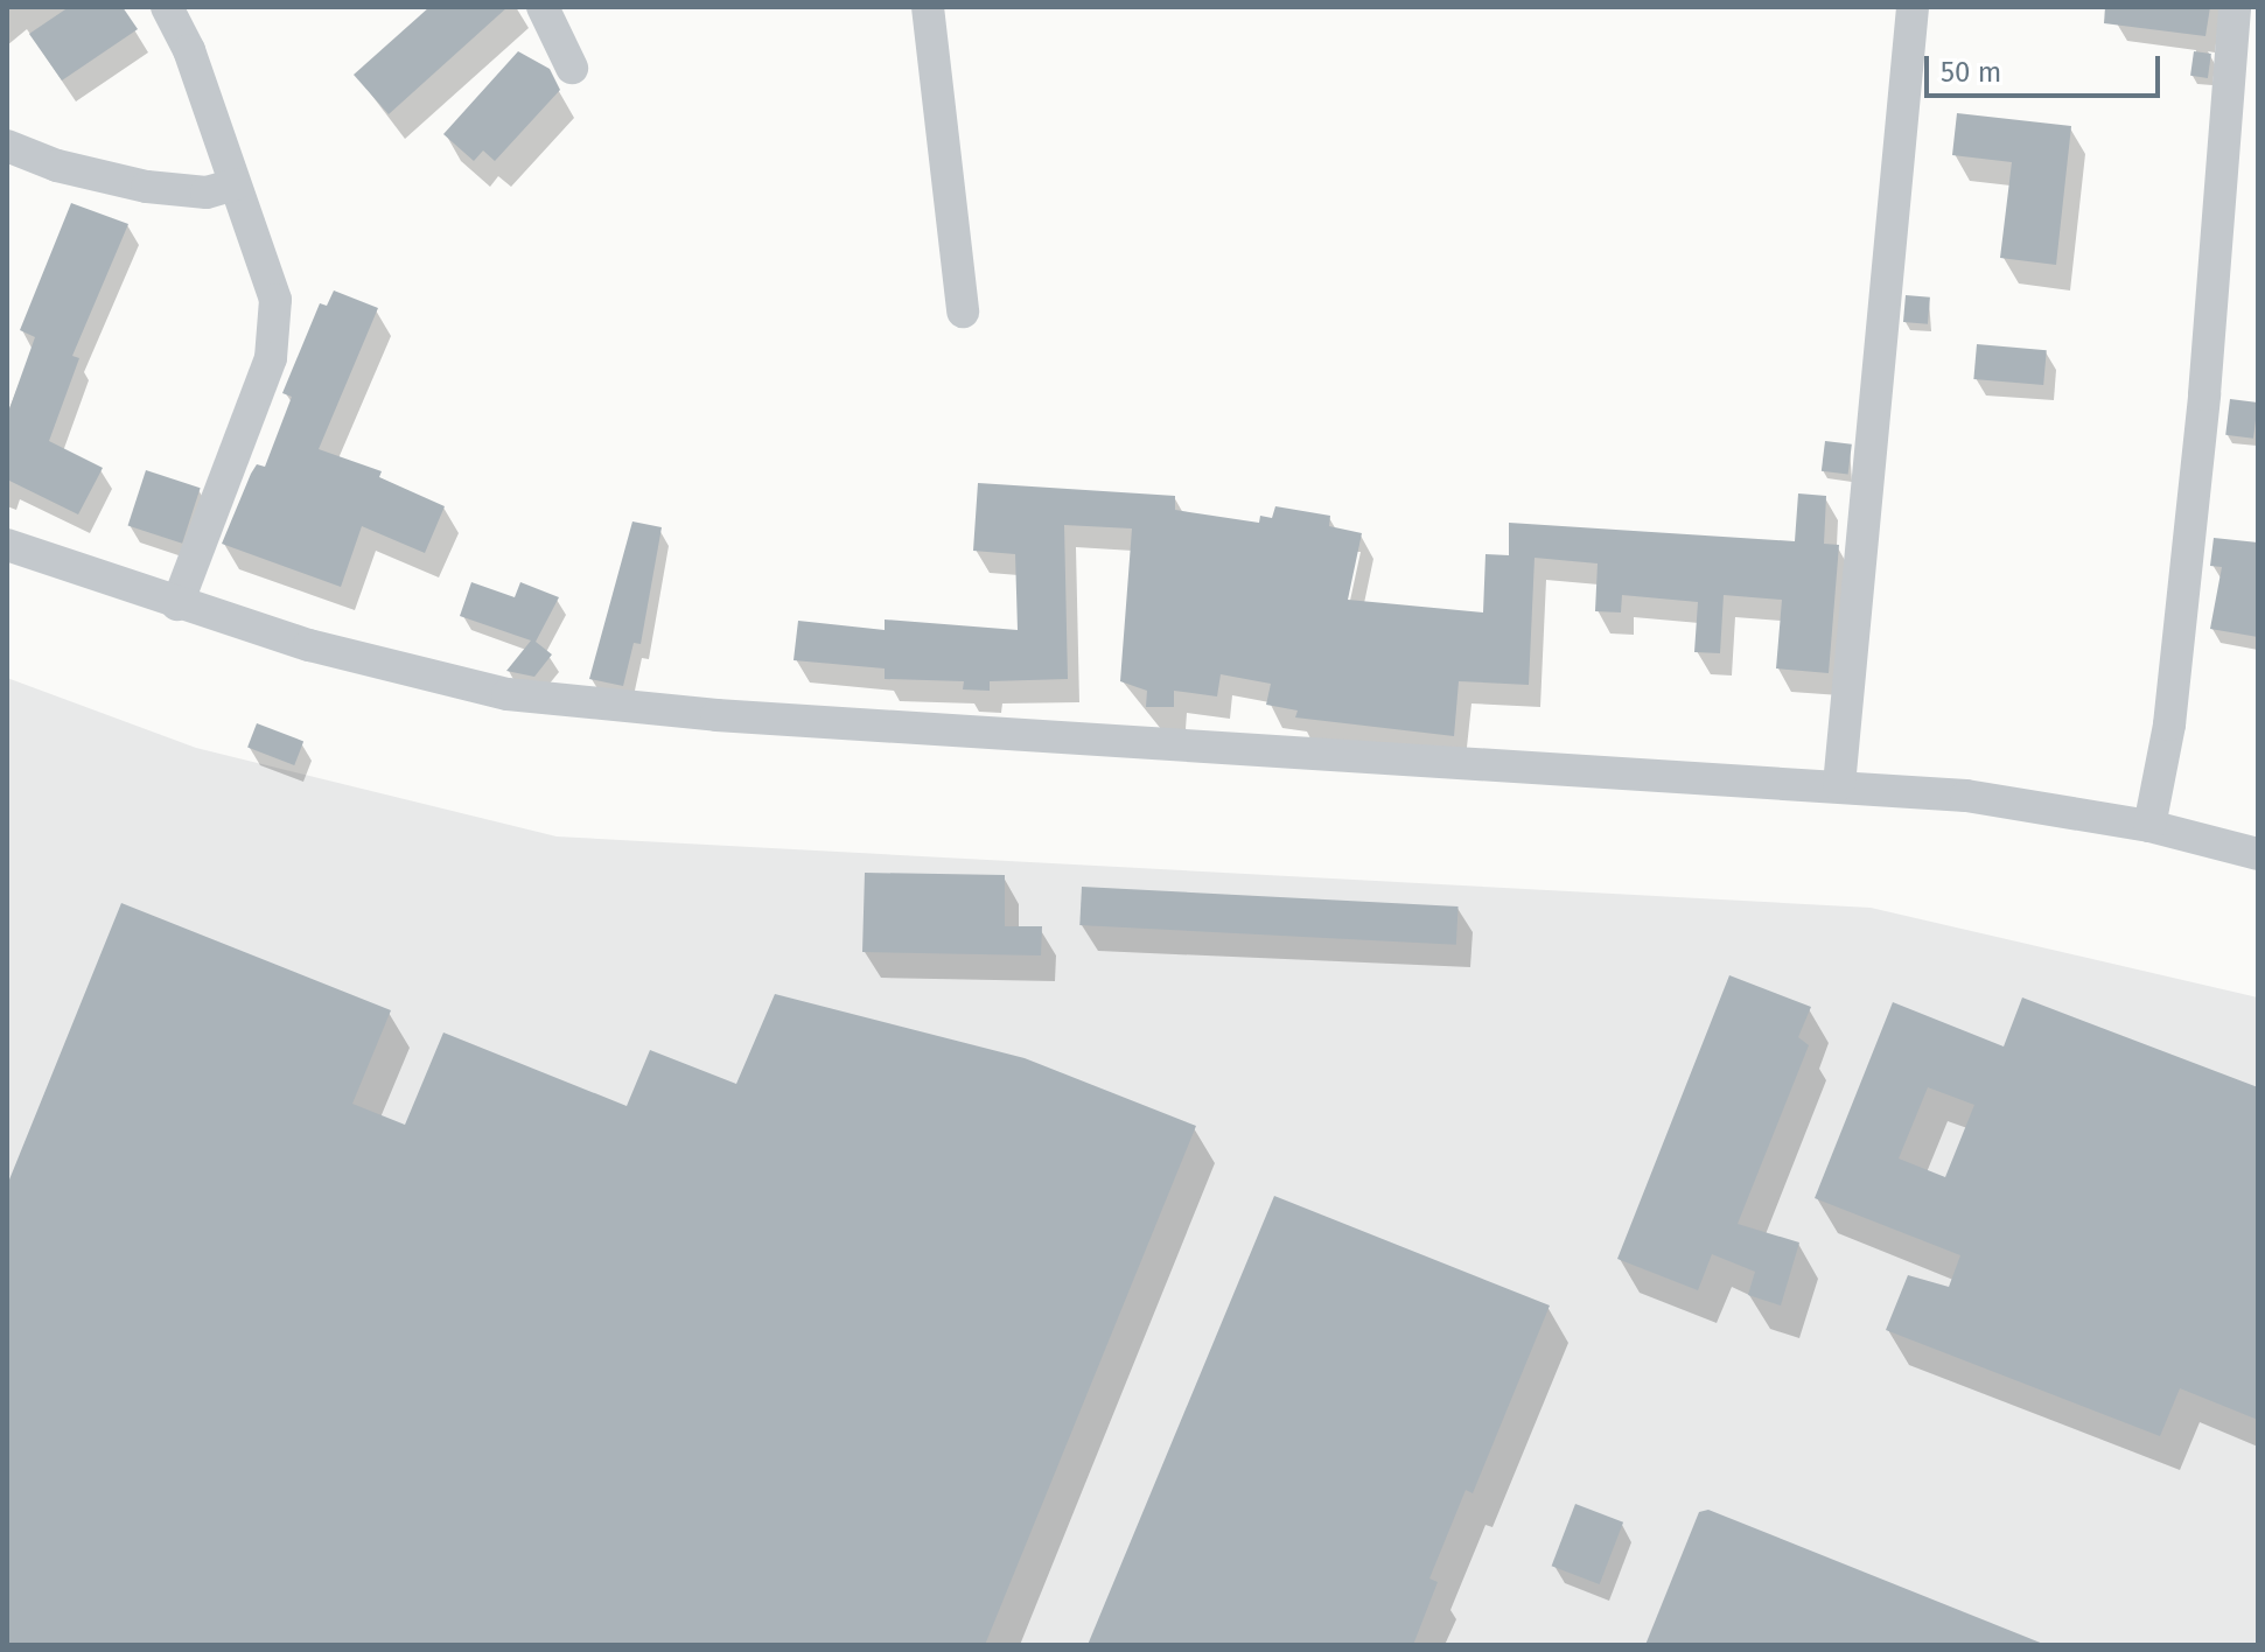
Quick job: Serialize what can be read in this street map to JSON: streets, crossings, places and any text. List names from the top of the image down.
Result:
{
  "scale_bar": "50 m"
}
